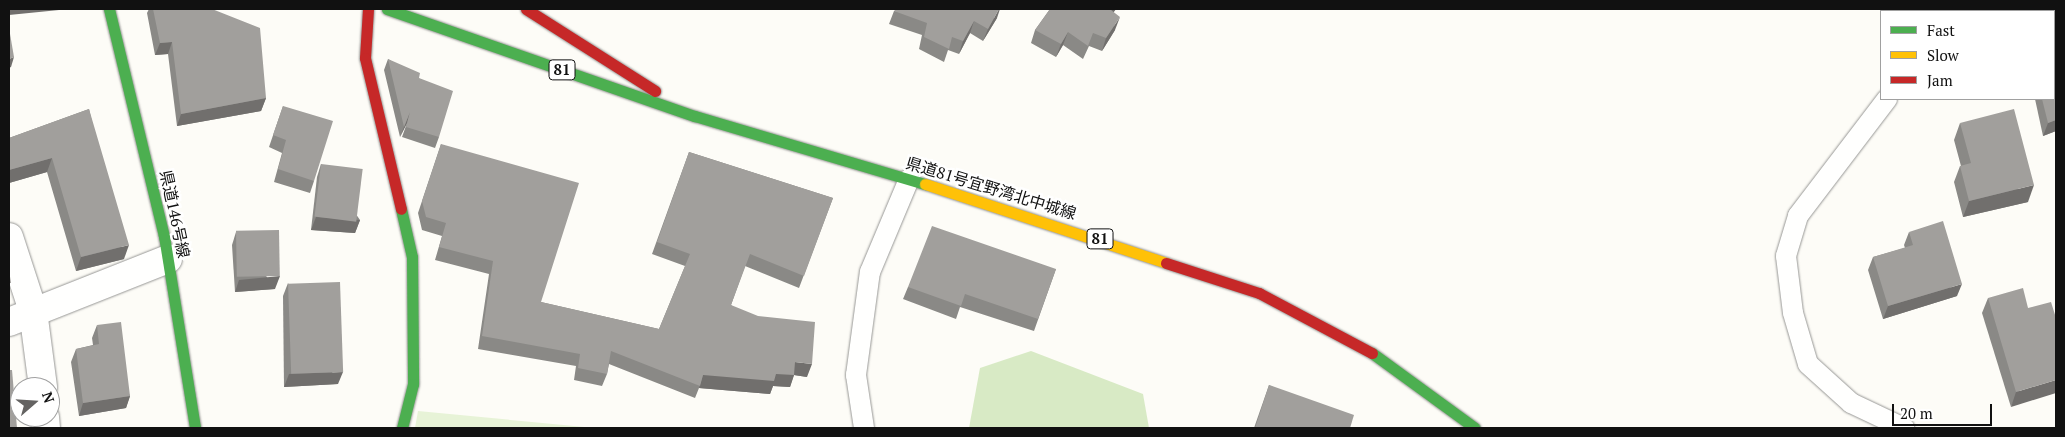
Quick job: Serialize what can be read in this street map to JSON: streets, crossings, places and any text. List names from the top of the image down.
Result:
{
  "streets": {
    "main road": ["81", "県道81号宜野湾北中城線", "県道146号線"]
  },
  "legend": ["Fast", "Slow", "Jam"],
  "scale_bar": "20 m",
  "north": "right"
}
